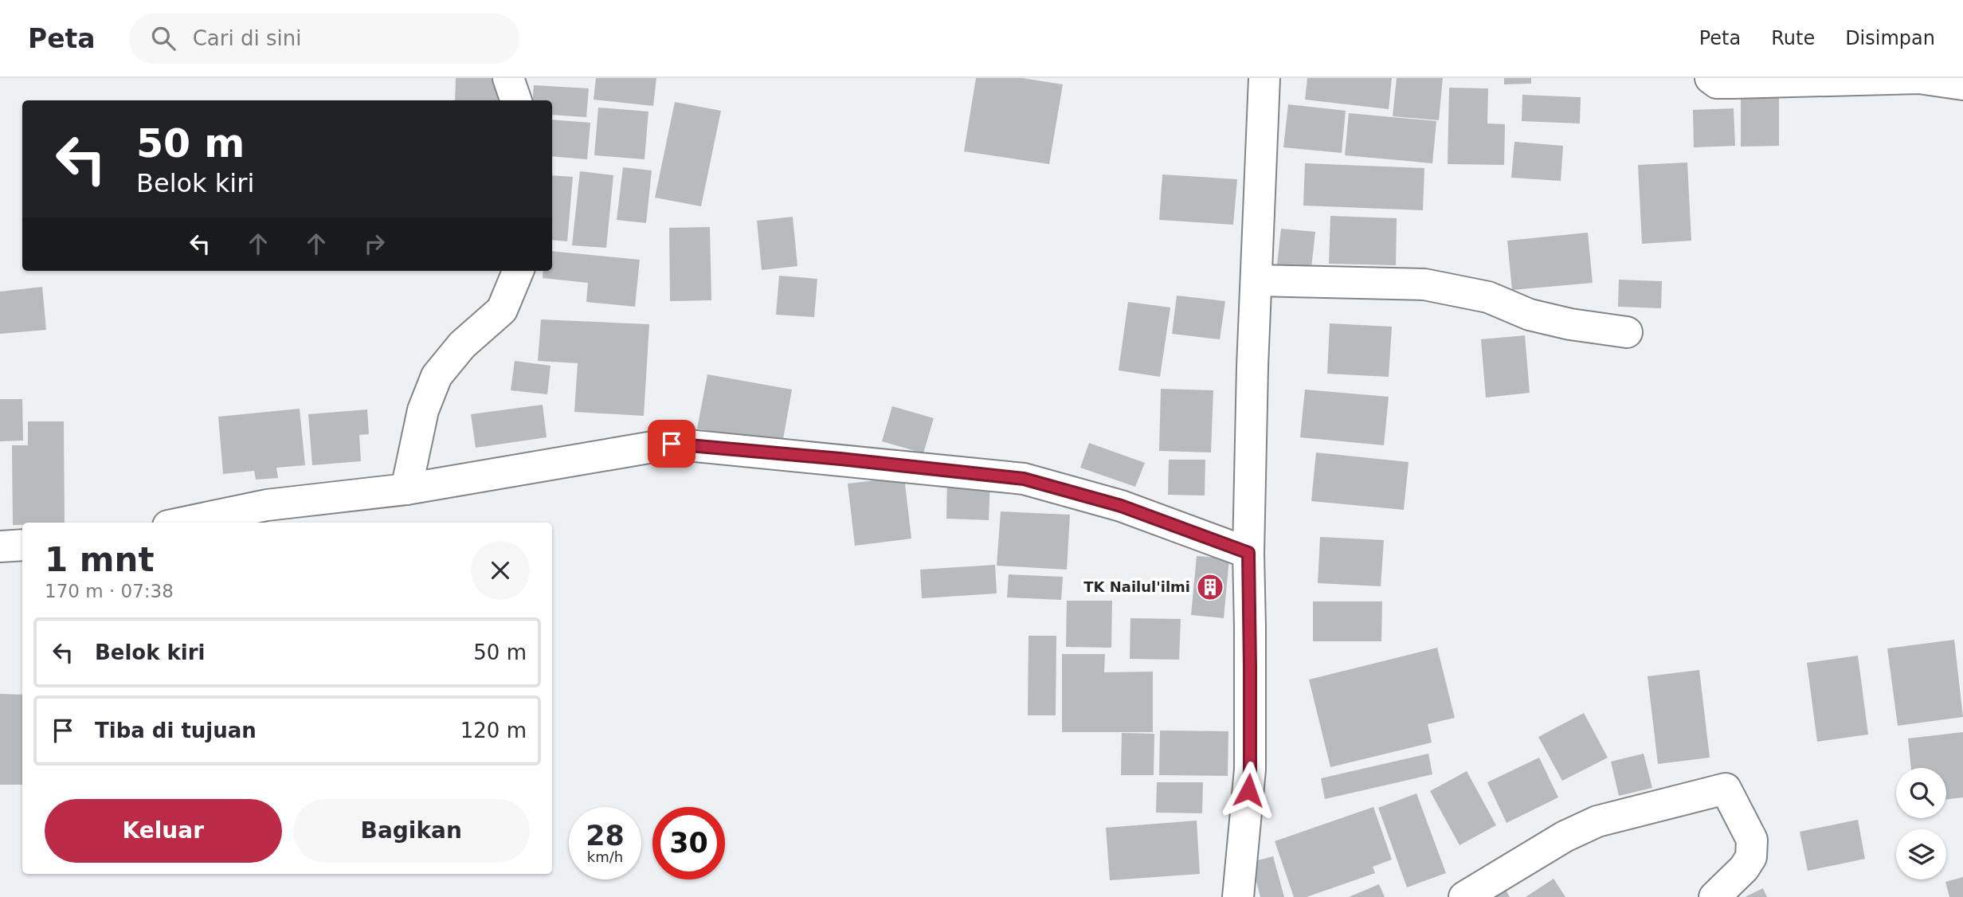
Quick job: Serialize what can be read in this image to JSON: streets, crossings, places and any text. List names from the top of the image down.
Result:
{
  "places": {
    "building": ["TK Nailul'ilmi"]
  },
  "page": {
    "header": "Peta",
    "search": "Cari di sini",
    "nav": ["Peta", "Rute", "Disimpan"],
    "turn": ["50 m", "Belok kiri"],
    "heading": ["1 mnt", "170 m · 07:38"],
    "list": [
      {
        "name": "Belok kiri",
        "value": "50 m"
      },
      {
        "name": "Tiba di tujuan",
        "value": "120 m"
      }
    ],
    "buttons": ["Keluar", "Bagikan"],
    "speed": "28 km/h",
    "limit": "30"
  }
}
